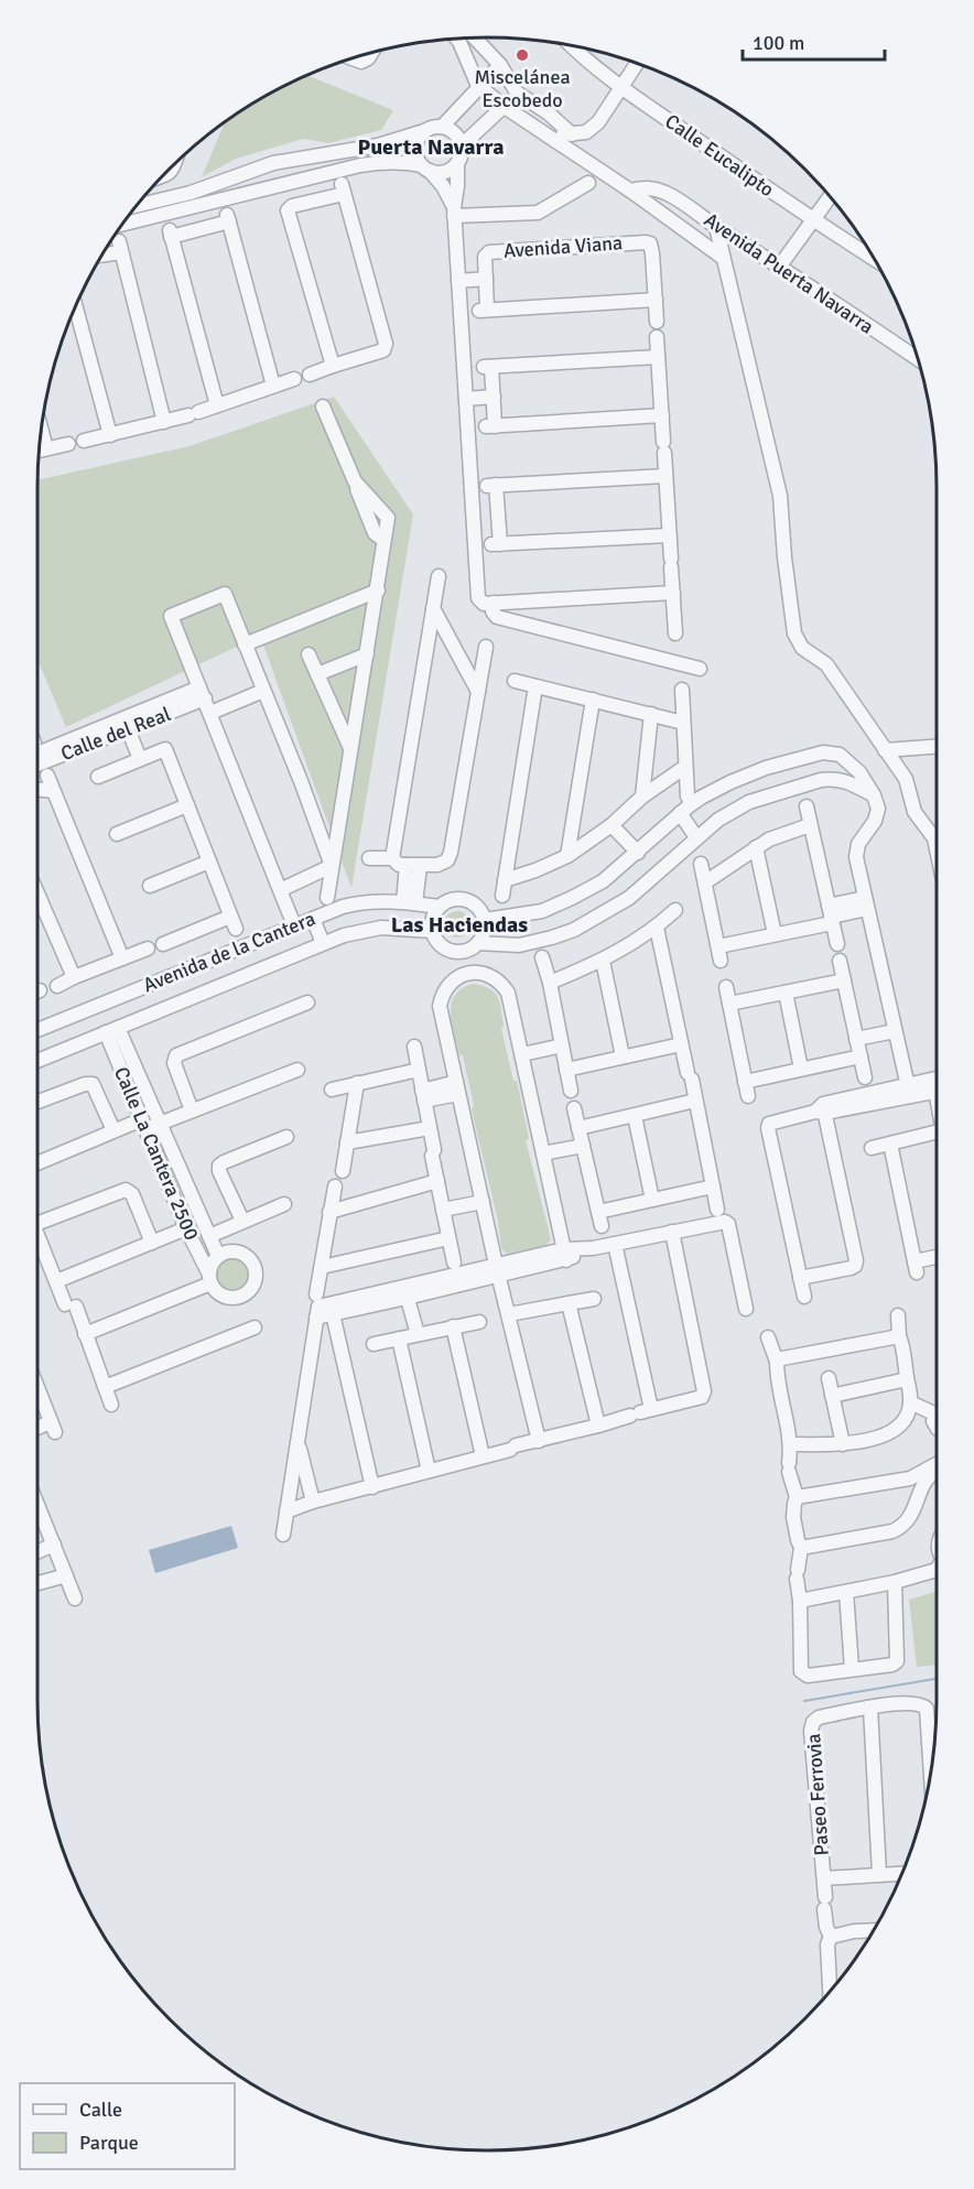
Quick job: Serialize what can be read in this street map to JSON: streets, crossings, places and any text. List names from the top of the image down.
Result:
{
  "streets": {
    "street": [
      "Calle Eucalipto",
      "Avenida Viana",
      "Avenida Puerta Navarra",
      "Calle del Real",
      "Avenida de la Cantera",
      "Calle La Cantera 2500",
      "Paseo Ferrovia"
    ]
  },
  "crossings": [
    ["Avenida de la Cantera", "Calle La Cantera 2500"]
  ],
  "districts": ["Puerta Navarra", "Las Haciendas"],
  "places": ["Miscelánea Escobedo"],
  "legend": ["Calle", "Parque"],
  "scale_bar": "100 m"
}
